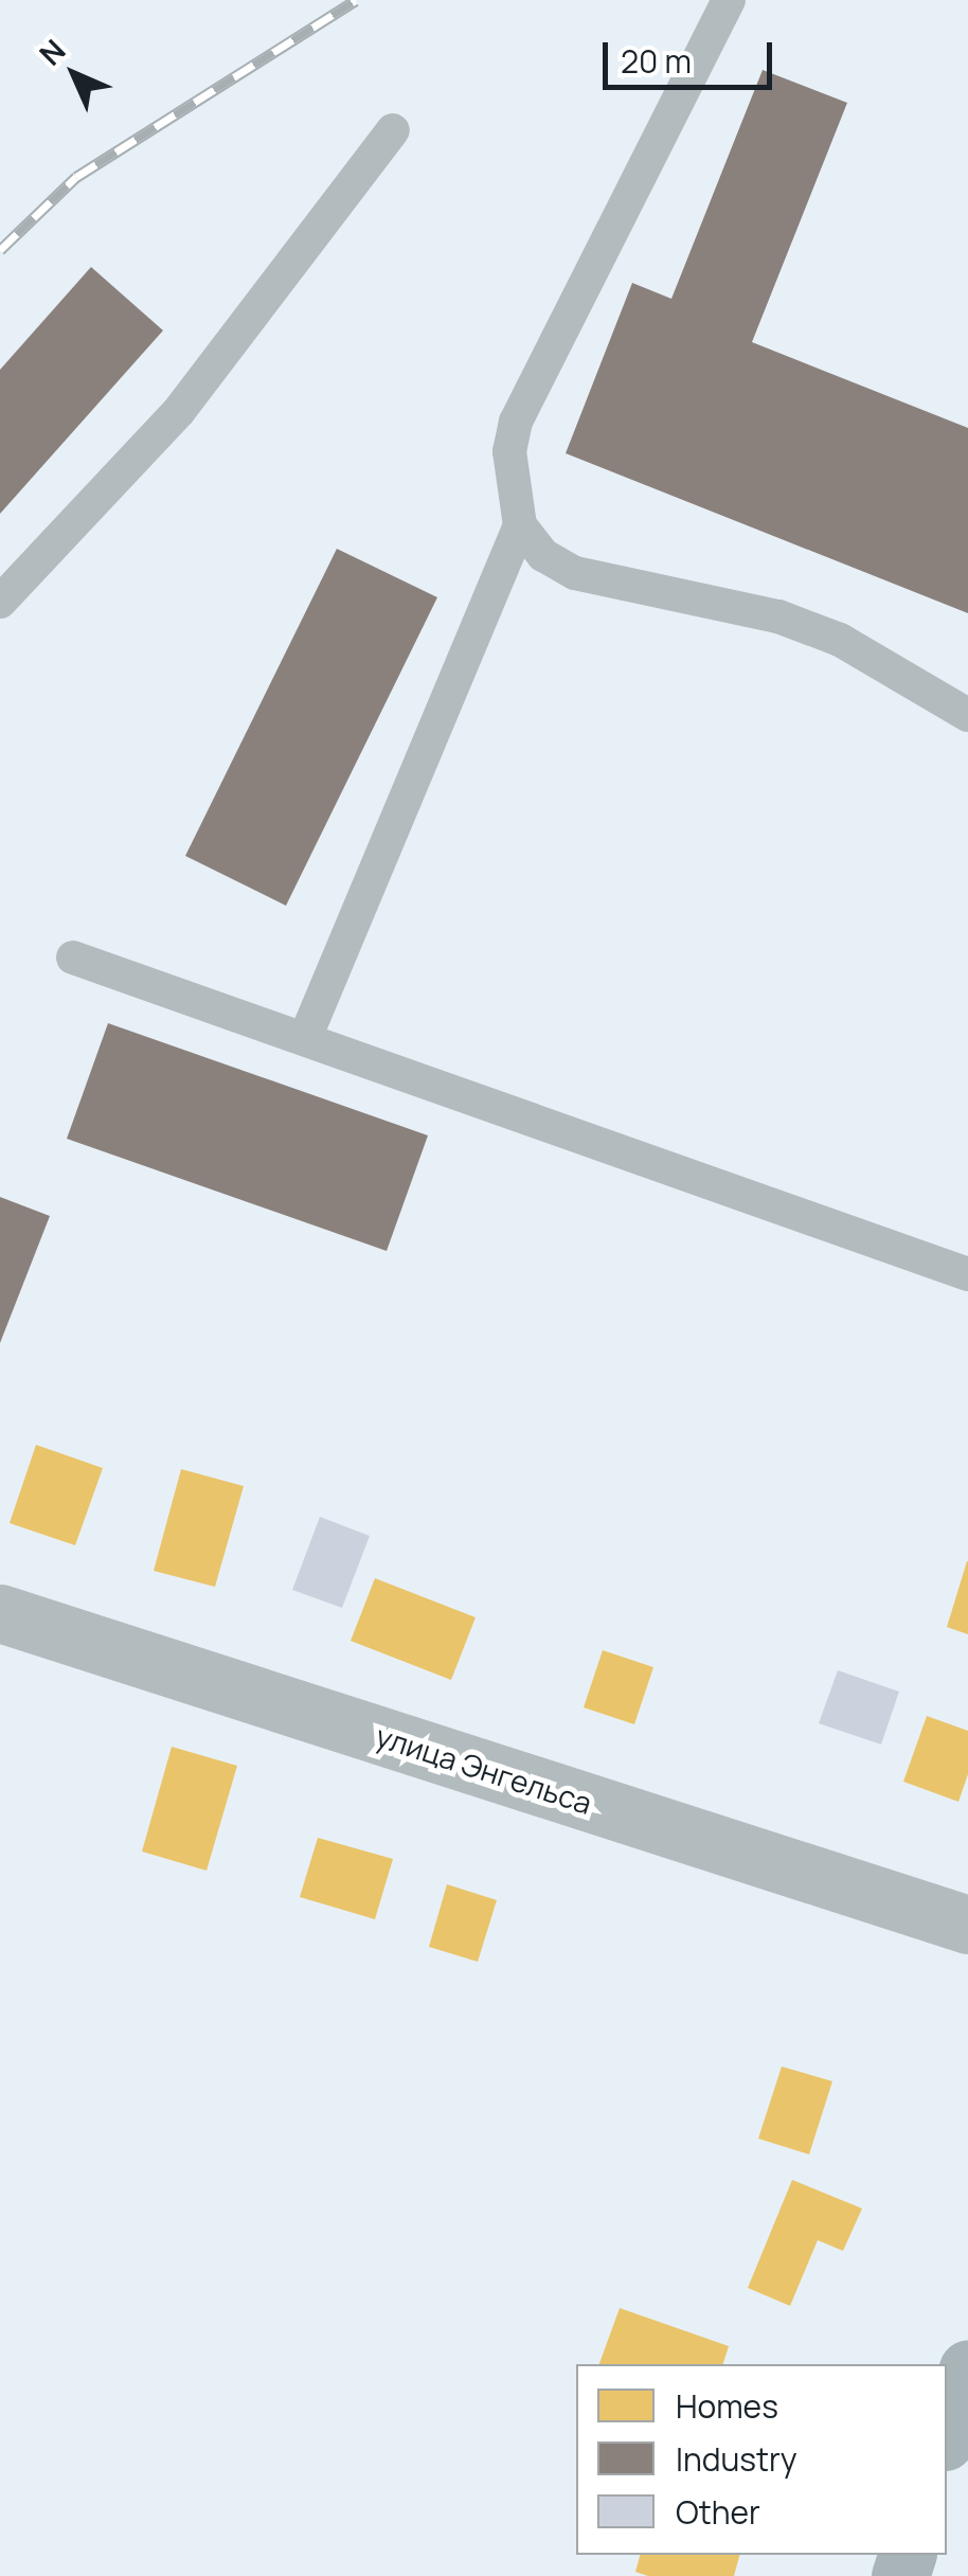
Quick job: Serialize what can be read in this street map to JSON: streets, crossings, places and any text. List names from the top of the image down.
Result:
{
  "streets": {
    "street": ["улица Энгельса"]
  },
  "legend": ["Homes", "Industry", "Other"],
  "scale_bar": "20 m",
  "north": "top left"
}
